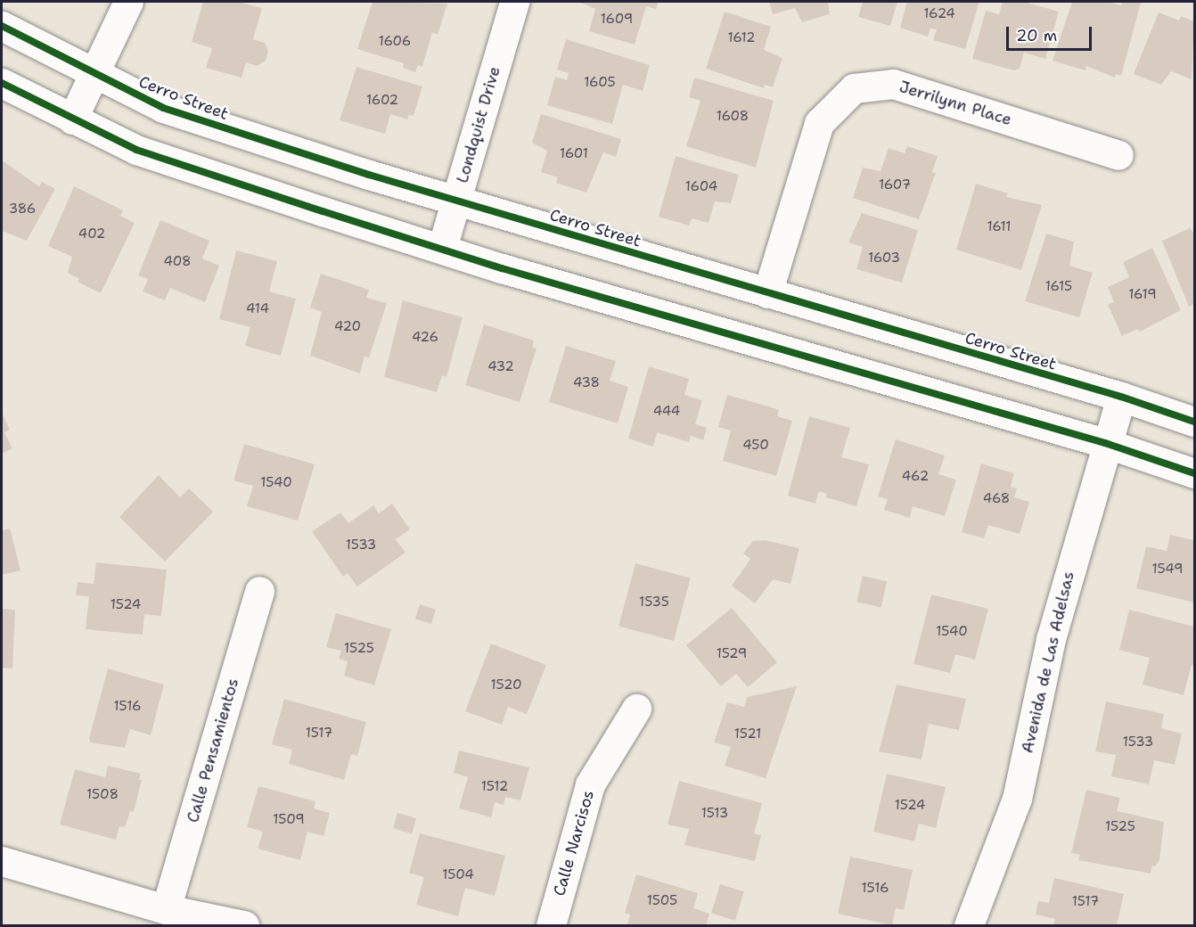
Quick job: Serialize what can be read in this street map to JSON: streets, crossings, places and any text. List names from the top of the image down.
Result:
{
  "streets": {
    "street": [
      "Cerro Street",
      "Jerrilynn Place",
      "Londquist Drive",
      "Avenida de Las Adelsas",
      "Calle Pensamientos",
      "Calle Narcisos"
    ]
  },
  "crossings": [
    ["Cerro Street", "Jerrilynn Place"],
    ["Cerro Street", "Londquist Drive"],
    ["Cerro Street", "Avenida de Las Adelsas"]
  ],
  "house_numbers": [
    "1624",
    "1609",
    "1612",
    "1606",
    "1605",
    "1602",
    "1608",
    "1601",
    "1607",
    "1604",
    "386",
    "1611",
    "402",
    "1603",
    "408",
    "1615",
    "1619",
    "414",
    "420",
    "426",
    "432",
    "438",
    "444",
    "450",
    "462",
    "1540",
    "468",
    "1533",
    "1549",
    "1535",
    "1524",
    "1540",
    "1525",
    "1529",
    "1520",
    "1516",
    "1517",
    "1521",
    "1533",
    "1512",
    "1508",
    "1524",
    "1513",
    "1509",
    "1525",
    "1504",
    "1516",
    "1505",
    "1517"
  ],
  "scale_bar": "20 m"
}
